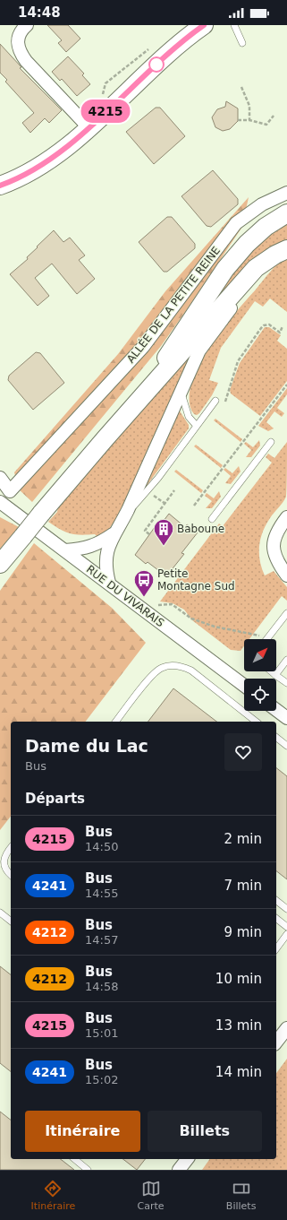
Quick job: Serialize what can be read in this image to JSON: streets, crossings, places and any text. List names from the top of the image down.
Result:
{
  "streets": {
    "street": ["ALLÉE DE LA PETITE REINE", "RUE DU VIVARAIS"]
  },
  "places": {
    "building": ["Baboune"],
    "bus stop": ["Petite Montagne Sud"]
  },
  "lines": ["bus line 4215"],
  "north": "top right",
  "page": {
    "status": "14:48",
    "on_map": "4215",
    "heading": [
      ["Dame du Lac", "Bus"],
      "Départs"
    ],
    "list": [
      {
        "mark": "4215",
        "name": "Bus",
        "note": "14:50",
        "value": "2 min"
      },
      {
        "mark": "4241",
        "name": "Bus",
        "note": "14:55",
        "value": "7 min"
      },
      {
        "mark": "4212",
        "name": "Bus",
        "note": "14:57",
        "value": "9 min"
      },
      {
        "mark": "4212",
        "name": "Bus",
        "note": "14:58",
        "value": "10 min"
      },
      {
        "mark": "4215",
        "name": "Bus",
        "note": "15:01",
        "value": "13 min"
      },
      {
        "mark": "4241",
        "name": "Bus",
        "note": "15:02",
        "value": "14 min"
      }
    ],
    "buttons": ["Itinéraire", "Billets"],
    "tabs": ["Itinéraire", "Carte", "Billets"]
  }
}
